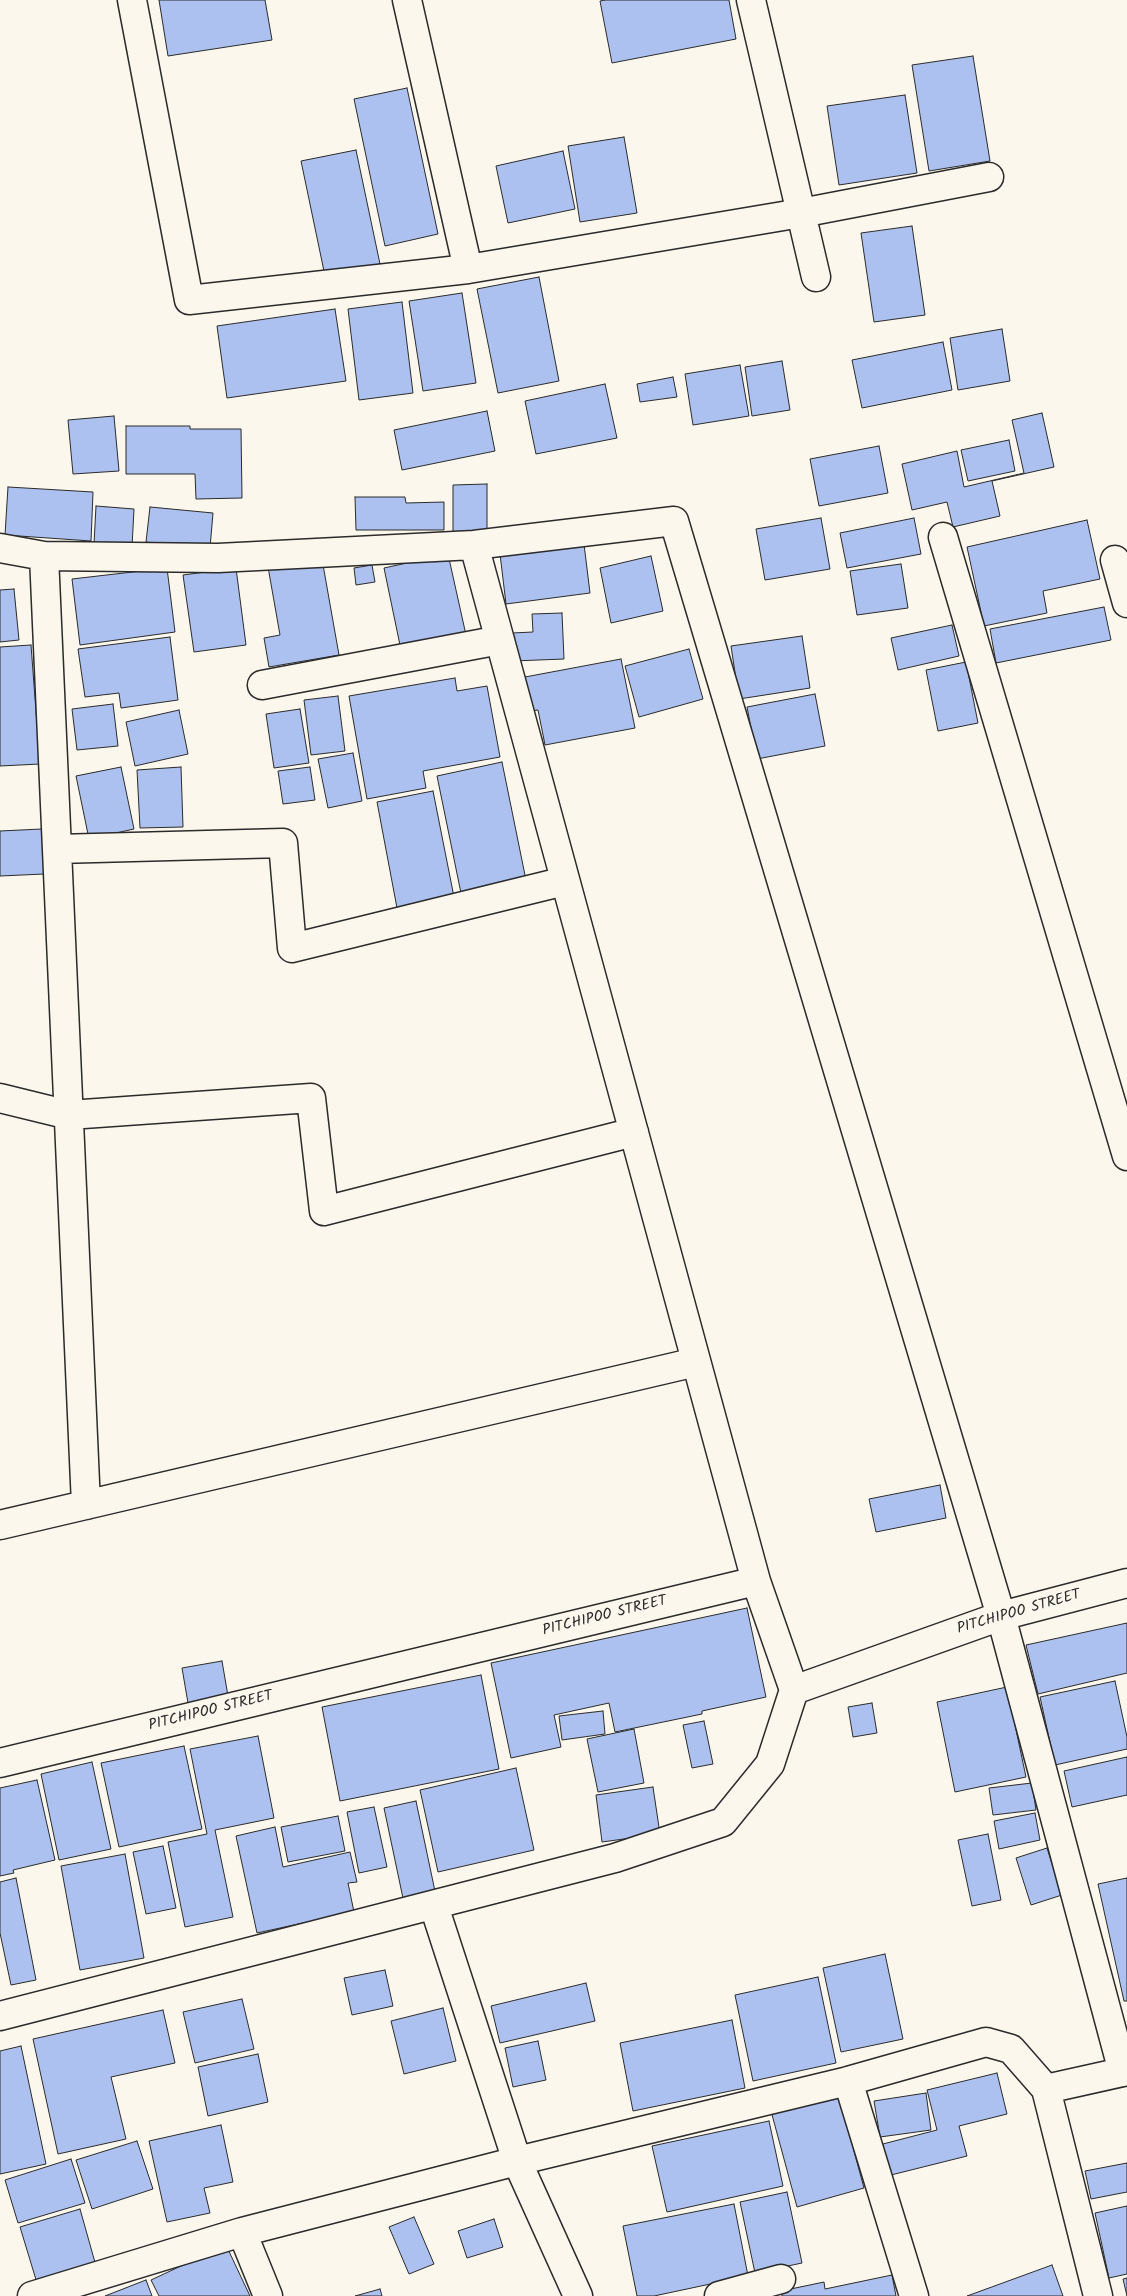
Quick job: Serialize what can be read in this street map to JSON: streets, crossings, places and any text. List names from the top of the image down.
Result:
{
  "streets": {
    "street": ["PITCHIPOO STREET"]
  }
}
